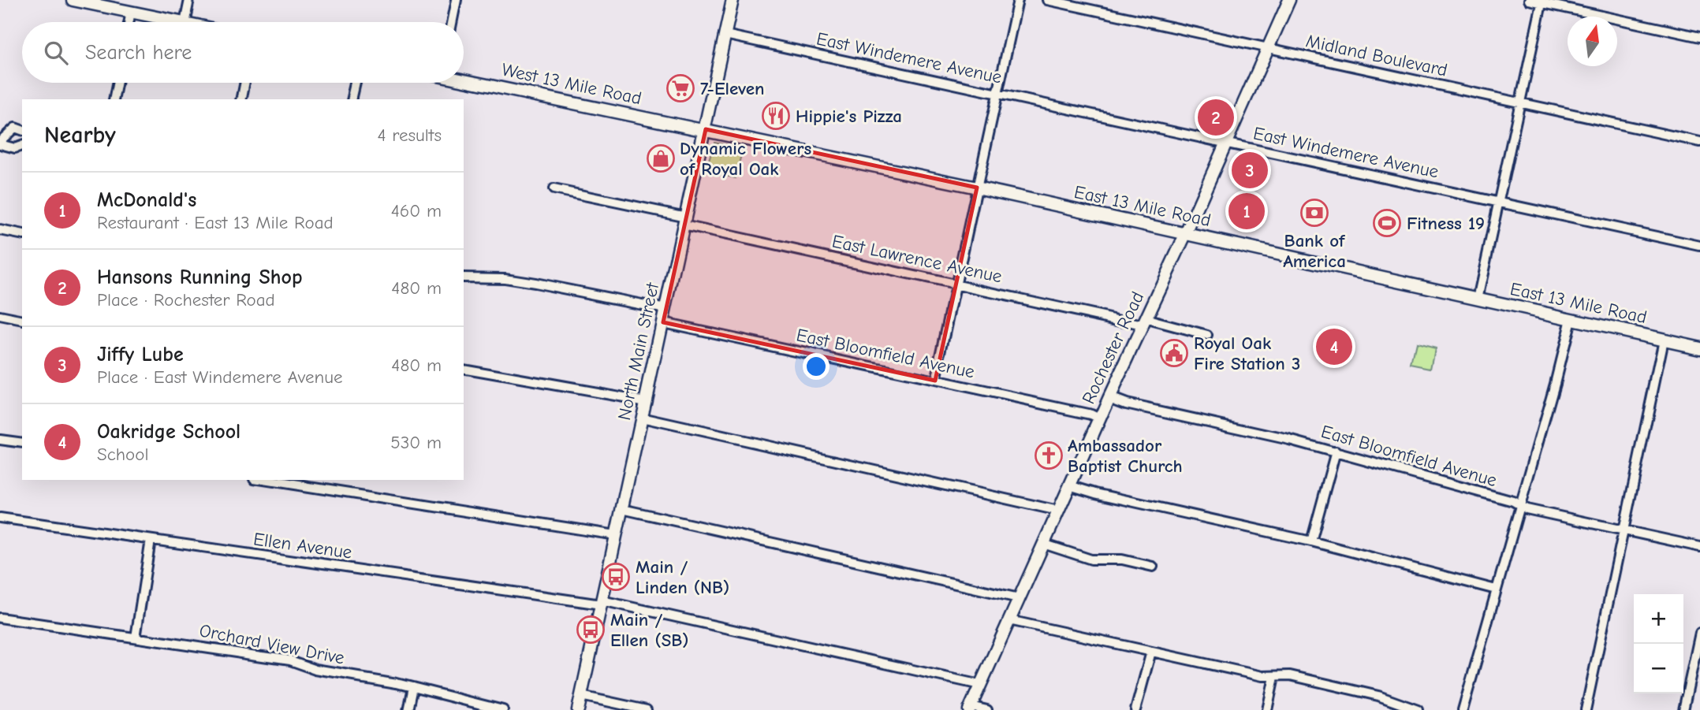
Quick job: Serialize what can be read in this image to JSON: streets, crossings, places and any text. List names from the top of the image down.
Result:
{
  "streets": {
    "main road": [
      "West 13 Mile Road",
      "East 13 Mile Road",
      "Rochester Road",
      "North Main Street"
    ],
    "street": [
      "Midland Boulevard",
      "East Windemere Avenue",
      "East Lawrence Avenue",
      "East Bloomfield Avenue",
      "Ellen Avenue",
      "Orchard View Drive"
    ]
  },
  "crossings": [
    ["Midland Boulevard", "Rochester Road"],
    ["East Windemere Avenue", "Rochester Road"],
    ["East Windemere Avenue", "North Main Street"],
    ["West 13 Mile Road", "East 13 Mile Road"],
    ["West 13 Mile Road", "North Main Street"],
    ["East 13 Mile Road", "Rochester Road"],
    ["East 13 Mile Road", "North Main Street"],
    ["East Lawrence Avenue", "Rochester Road"],
    ["East Lawrence Avenue", "North Main Street"],
    ["Rochester Road", "East Bloomfield Avenue"],
    ["Rochester Road", "Ellen Avenue"],
    ["North Main Street", "East Bloomfield Avenue"],
    ["North Main Street", "Ellen Avenue"]
  ],
  "places": {
    "supermarket": ["7-Eleven"],
    "restaurant": ["Hippie's Pizza"],
    "shop": ["Dynamic Flowers of Royal Oak"],
    "bank": ["Bank of America"],
    "sports": ["Fitness 19"],
    "public building": ["Royal Oak Fire Station 3"],
    "church": ["Ambassador Baptist Church"],
    "bus stop": ["Main / Linden (NB)", "Main / Ellen (SB)"]
  },
  "north": "top",
  "page": {
    "search": "Search here",
    "pins": [
      "2",
      "3",
      "1",
      "4"
    ],
    "heading": ["Nearby", "4 results"],
    "list": [
      {
        "mark": "1",
        "name": "McDonald's",
        "note": "Restaurant · East 13 Mile Road",
        "value": "460 m"
      },
      {
        "mark": "2",
        "name": "Hansons Running Shop",
        "note": "Place · Rochester Road",
        "value": "480 m"
      },
      {
        "mark": "3",
        "name": "Jiffy Lube",
        "note": "Place · East Windemere Avenue",
        "value": "480 m"
      },
      {
        "mark": "4",
        "name": "Oakridge School",
        "note": "School",
        "value": "530 m"
      }
    ],
    "map_buttons": ["+", "−"]
  }
}
